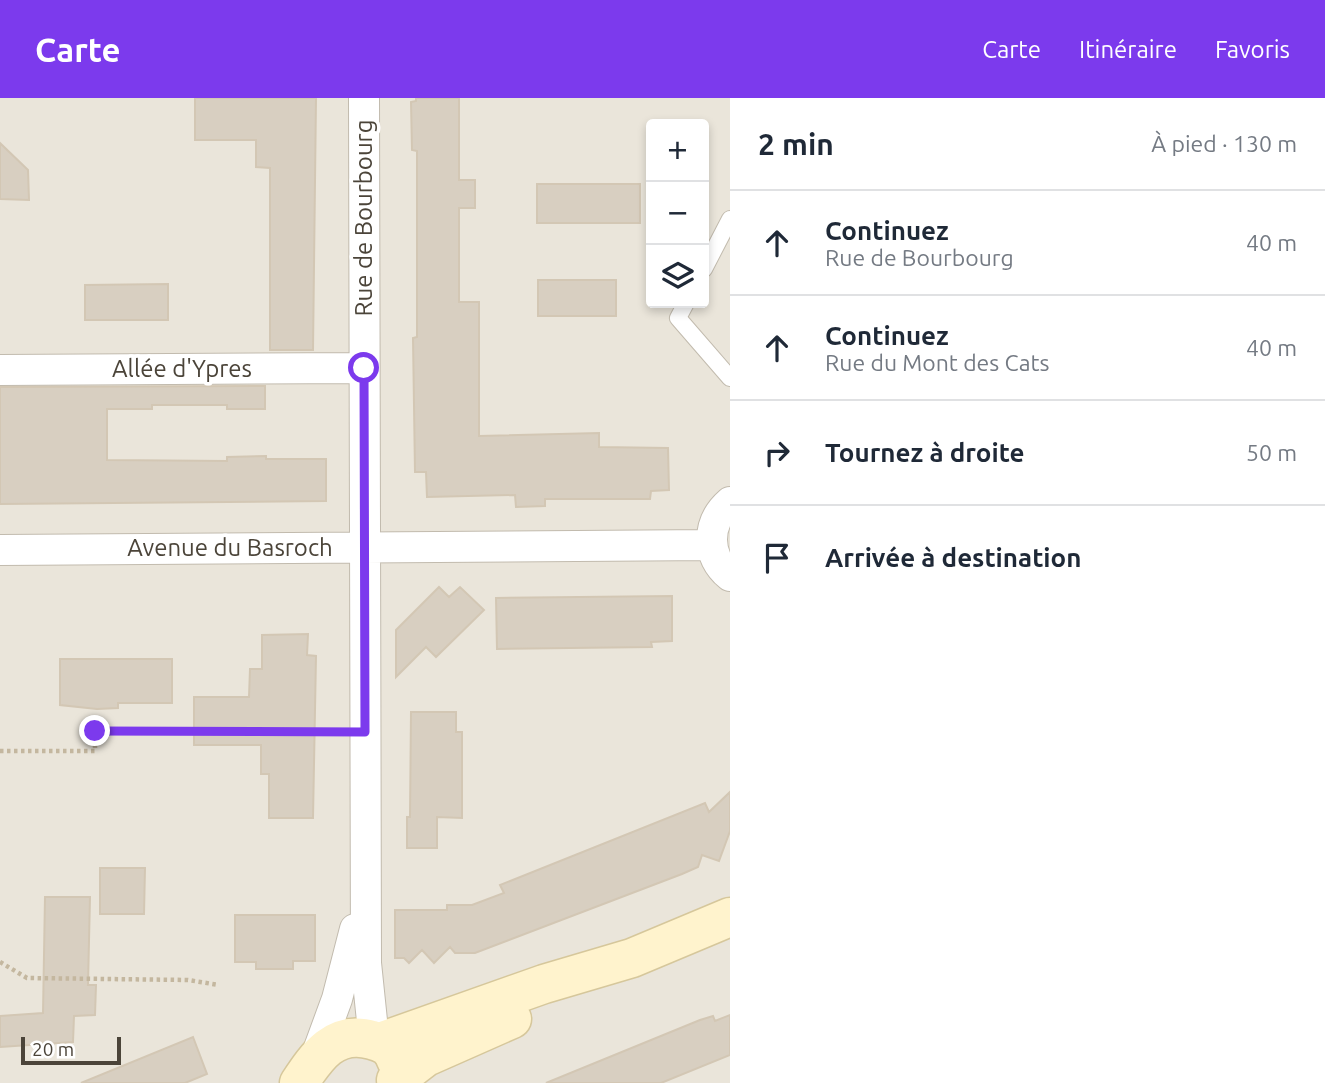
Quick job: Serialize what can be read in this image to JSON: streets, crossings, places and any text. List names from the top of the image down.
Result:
{
  "streets": {
    "street": ["Rue de Bourbourg", "Allée d'Ypres", "Avenue du Basroch"]
  },
  "crossings": [
    ["Rue de Bourbourg", "Allée d'Ypres"],
    ["Rue de Bourbourg", "Avenue du Basroch"]
  ],
  "scale_bar": "20 m",
  "page": {
    "header": "Carte",
    "nav": ["Carte", "Itinéraire", "Favoris"],
    "heading": ["2 min", "À pied · 130 m"],
    "map_buttons": ["+", "−"],
    "list": [
      ["Continuez", "Rue de Bourbourg", "40 m"],
      ["Continuez", "Rue du Mont des Cats", "40 m"],
      ["Tournez à droite", "50 m"],
      "Arrivée à destination"
    ],
    "scale": "20 m"
  }
}
